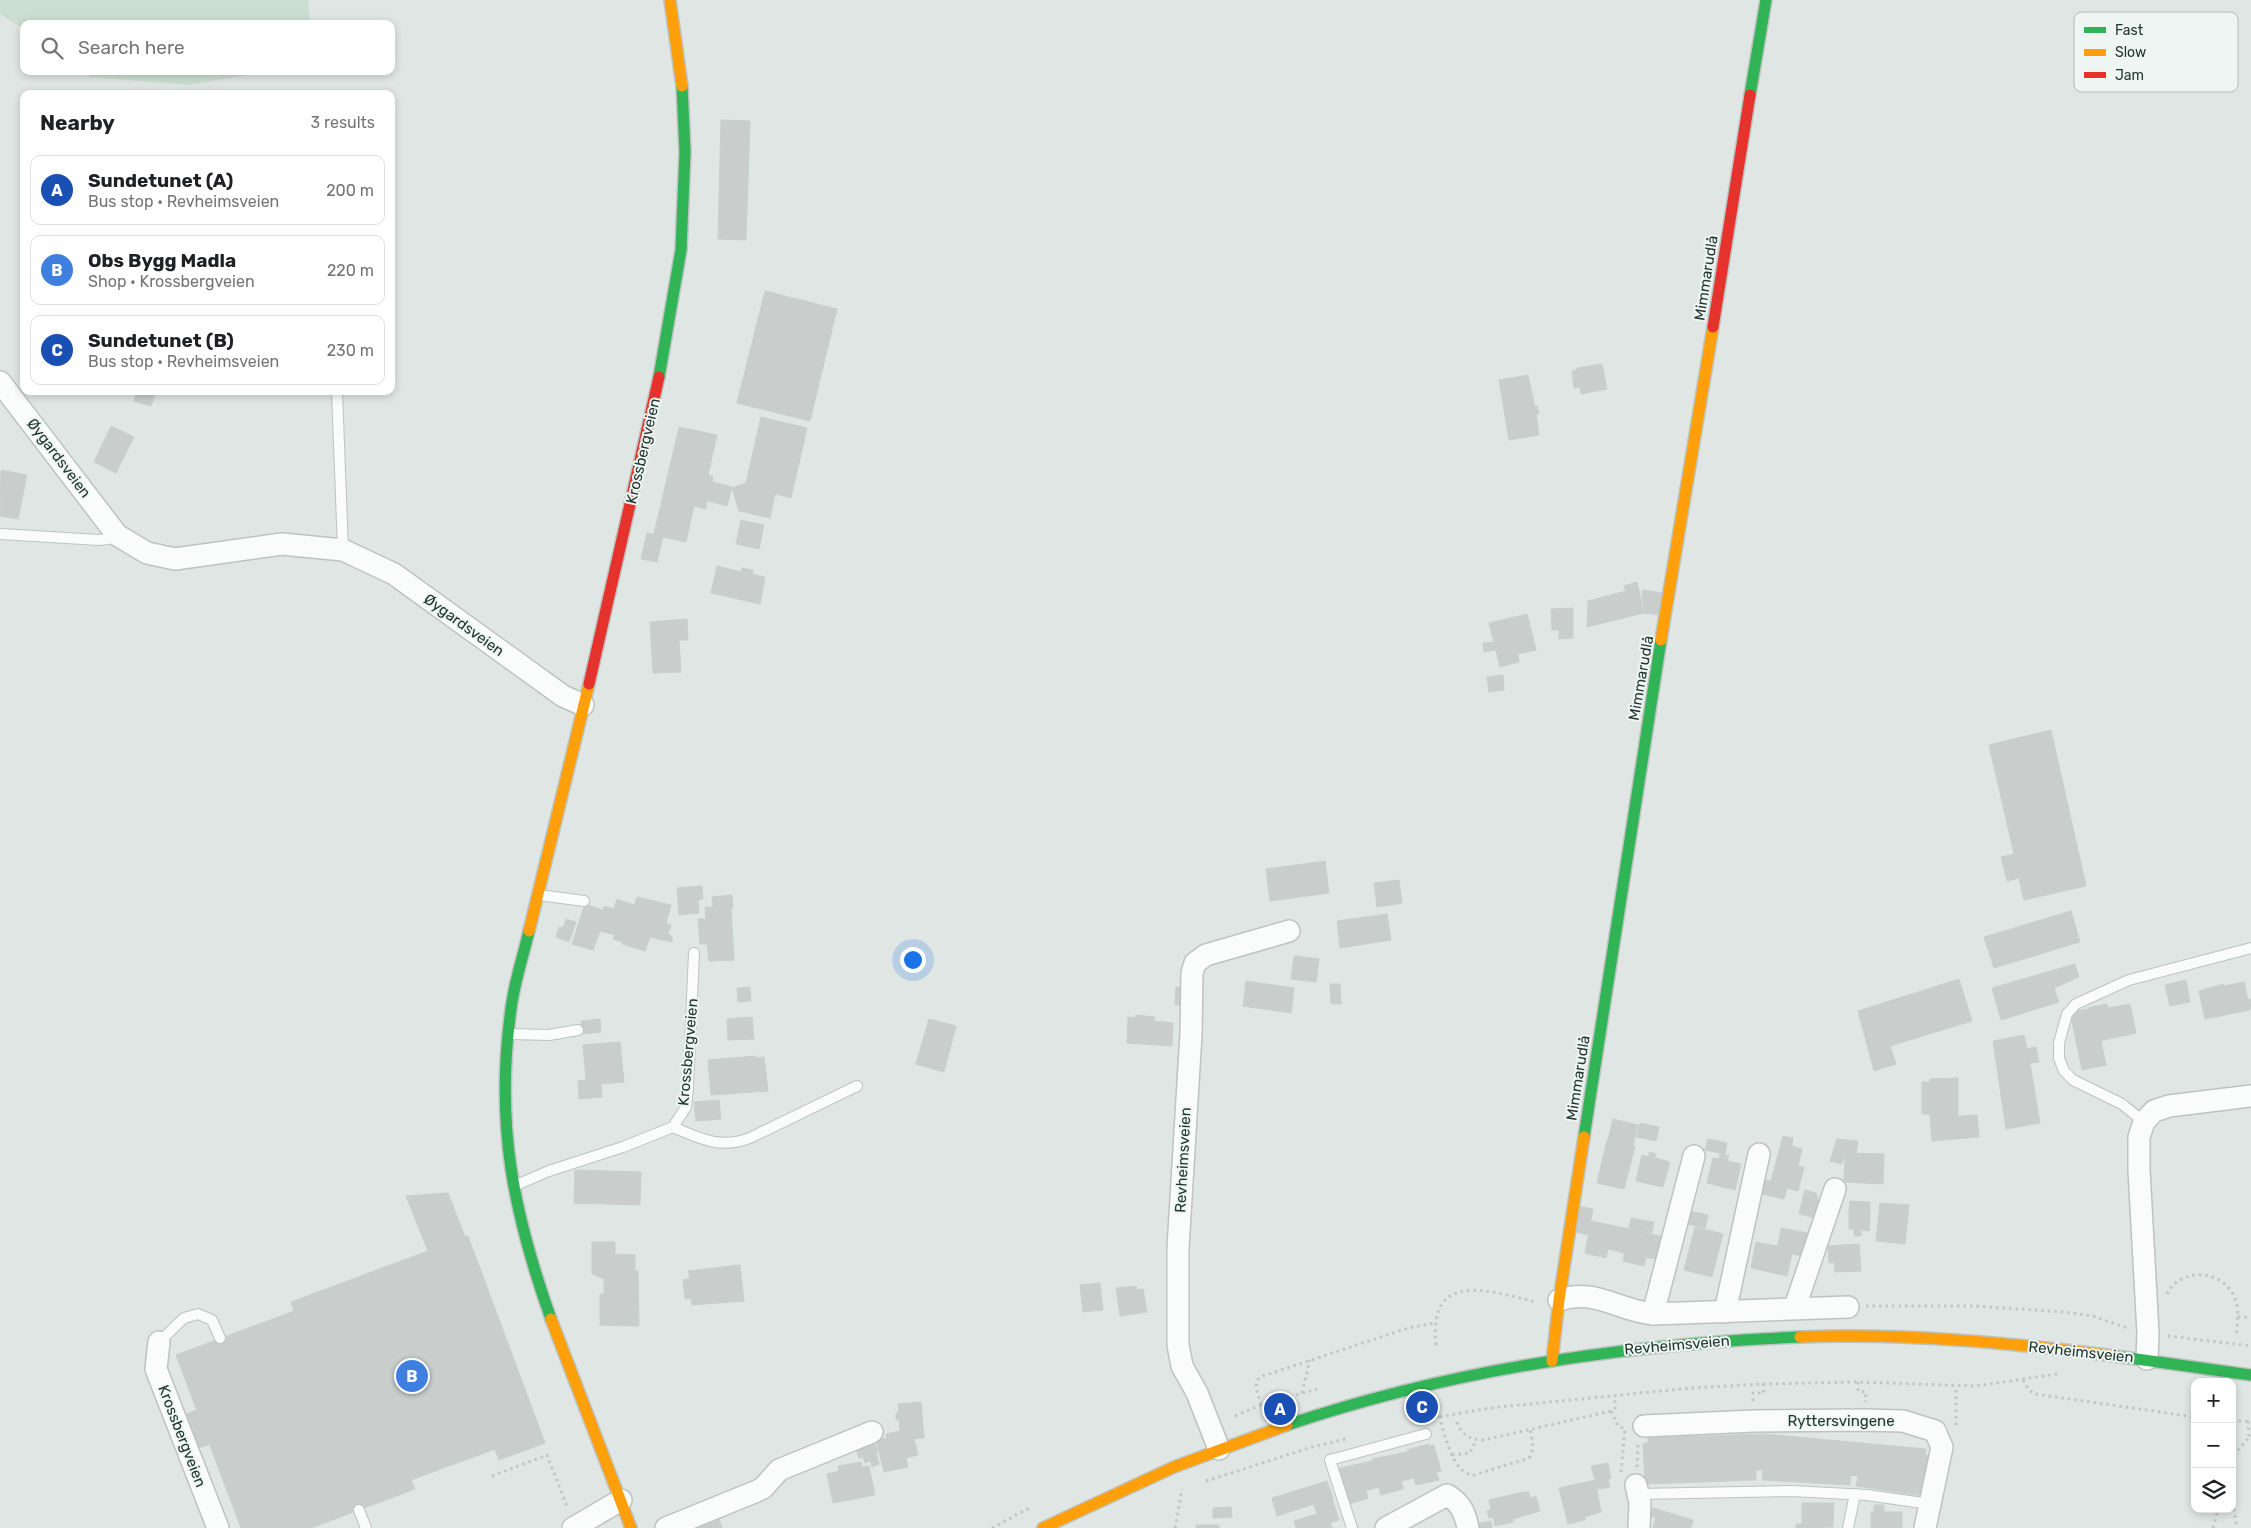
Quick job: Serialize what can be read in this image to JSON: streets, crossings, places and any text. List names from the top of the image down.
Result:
{
  "streets": {
    "street": [
      "Mimmarudlå",
      "Krossbergveien",
      "Øygardsveien",
      "Revheimsveien",
      "Ryttersvingene"
    ]
  },
  "crossings": [
    ["Mimmarudlå", "Revheimsveien"],
    ["Krossbergveien", "Øygardsveien"]
  ],
  "legend": ["Fast", "Slow", "Jam"],
  "page": {
    "search": "Search here",
    "heading": ["Nearby", "3 results"],
    "list": [
      {
        "mark": "A",
        "name": "Sundetunet (A)",
        "note": "Bus stop · Revheimsveien",
        "value": "200 m"
      },
      {
        "mark": "B",
        "name": "Obs Bygg Madla",
        "note": "Shop · Krossbergveien",
        "value": "220 m"
      },
      {
        "mark": "C",
        "name": "Sundetunet (B)",
        "note": "Bus stop · Revheimsveien",
        "value": "230 m"
      }
    ],
    "pins": ["B", "C", "A"],
    "map_buttons": ["+", "−"]
  }
}
